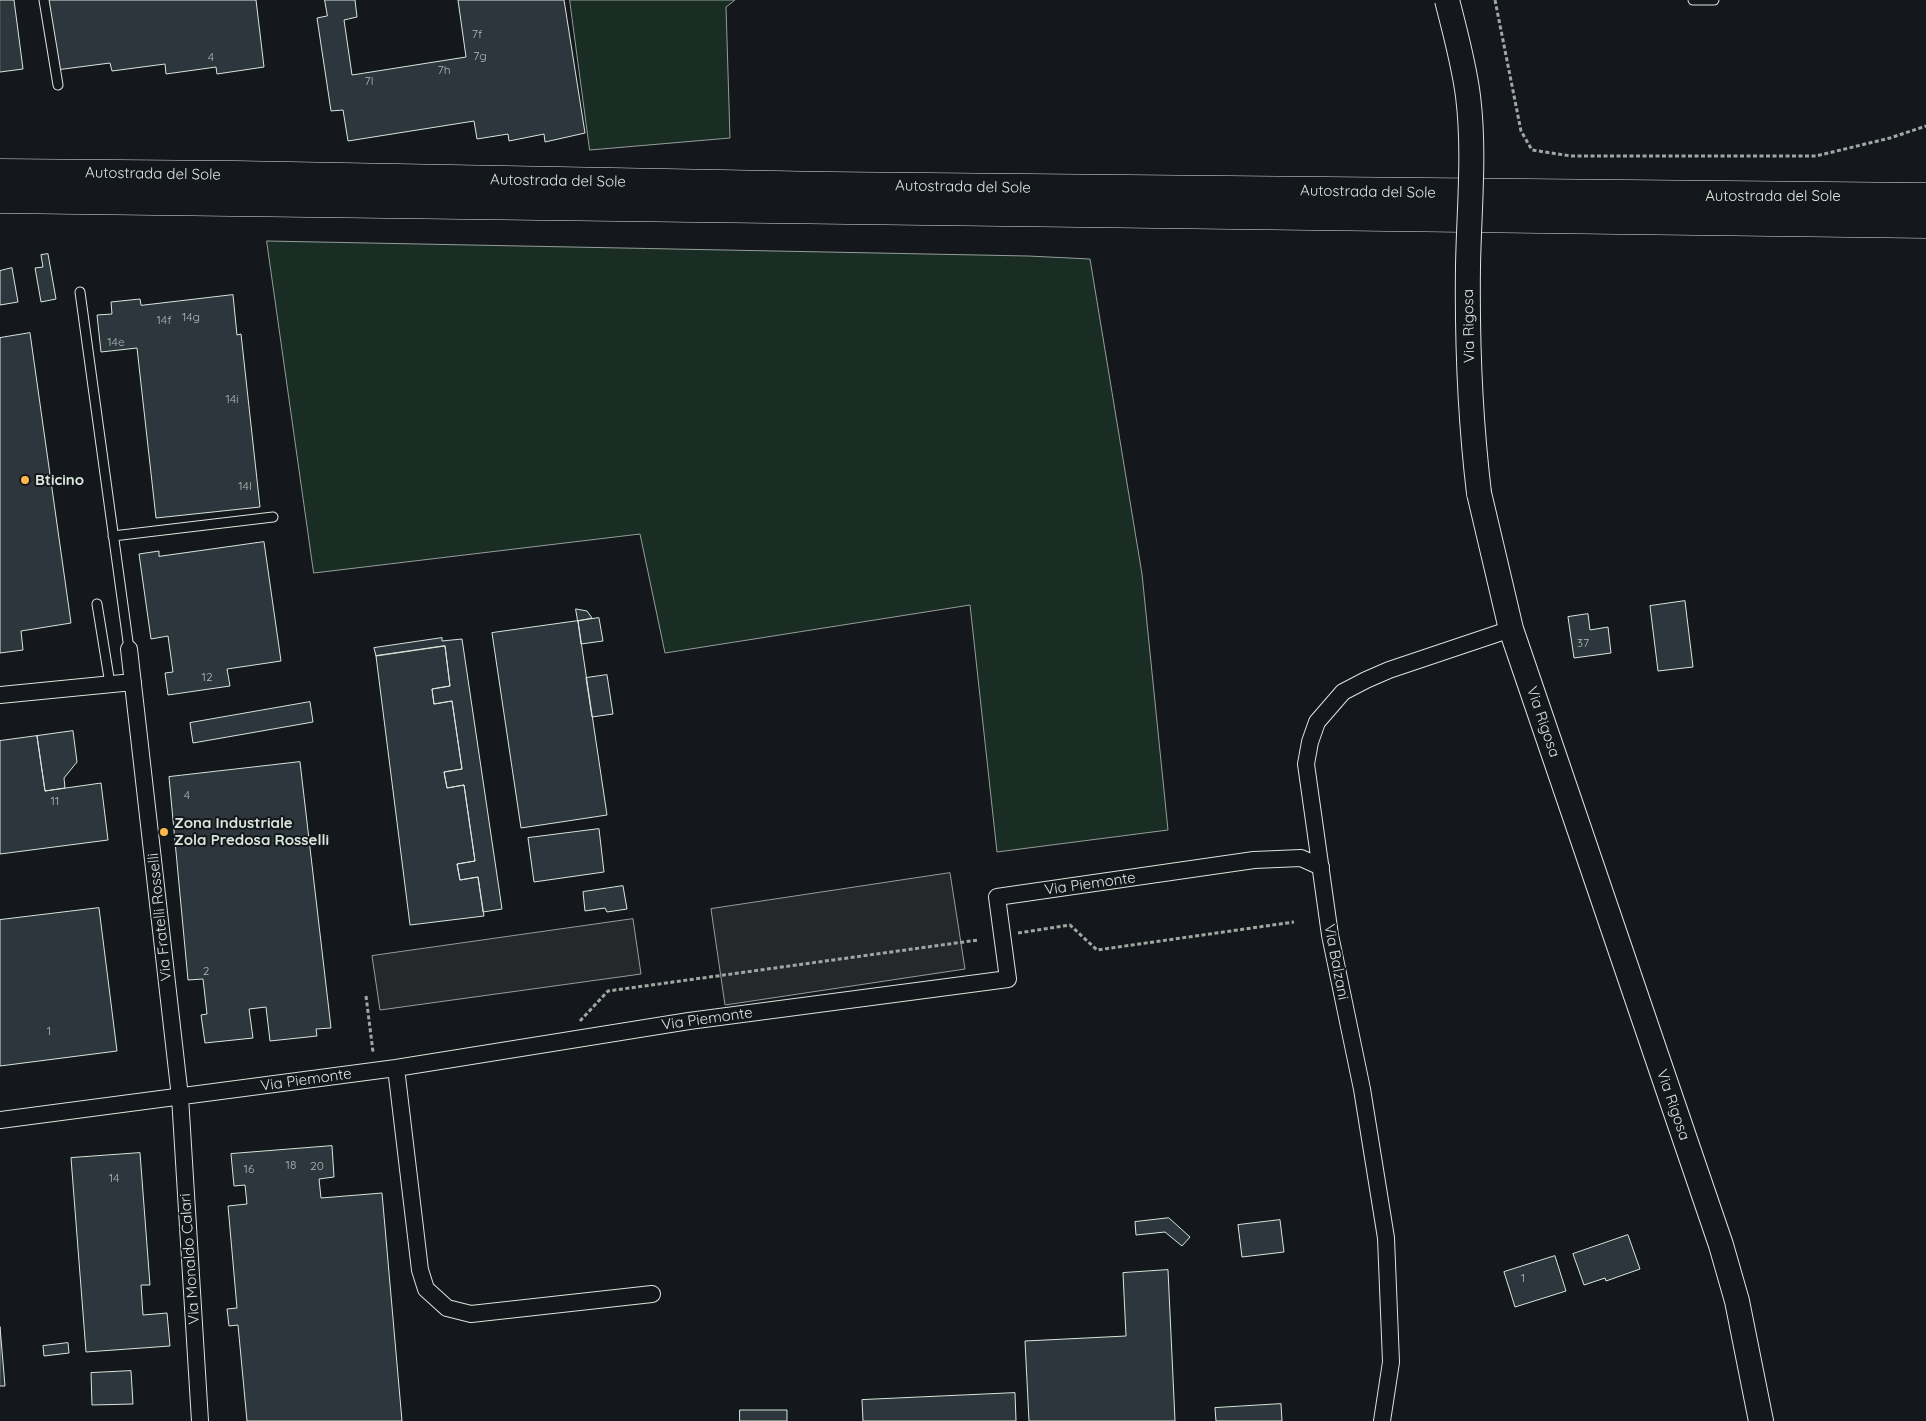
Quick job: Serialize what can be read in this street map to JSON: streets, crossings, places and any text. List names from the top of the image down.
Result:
{
  "streets": {
    "highway": ["Autostrada del Sole"],
    "main road": ["Via Rigosa"],
    "street": [
      "Via Piemonte",
      "Via Fratelli Rosselli",
      "Via Balzani",
      "Via Monaldo Calari"
    ]
  },
  "crossings": [
    ["Via Rigosa", "Via Balzani"],
    ["Via Piemonte", "Via Fratelli Rosselli"],
    ["Via Piemonte", "Via Balzani"],
    ["Via Piemonte", "Via Monaldo Calari"],
    ["Via Fratelli Rosselli", "Via Monaldo Calari"]
  ],
  "places": ["Bticino", "Zona Industriale Zola Predosa Rosselli"],
  "house_numbers": [
    "7f",
    "7g",
    "4",
    "7h",
    "7l",
    "14g",
    "14f",
    "14e",
    "14i",
    "14l",
    "37",
    "12",
    "4",
    "11",
    "2",
    "1",
    "18",
    "20",
    "16",
    "14",
    "1"
  ]
}
